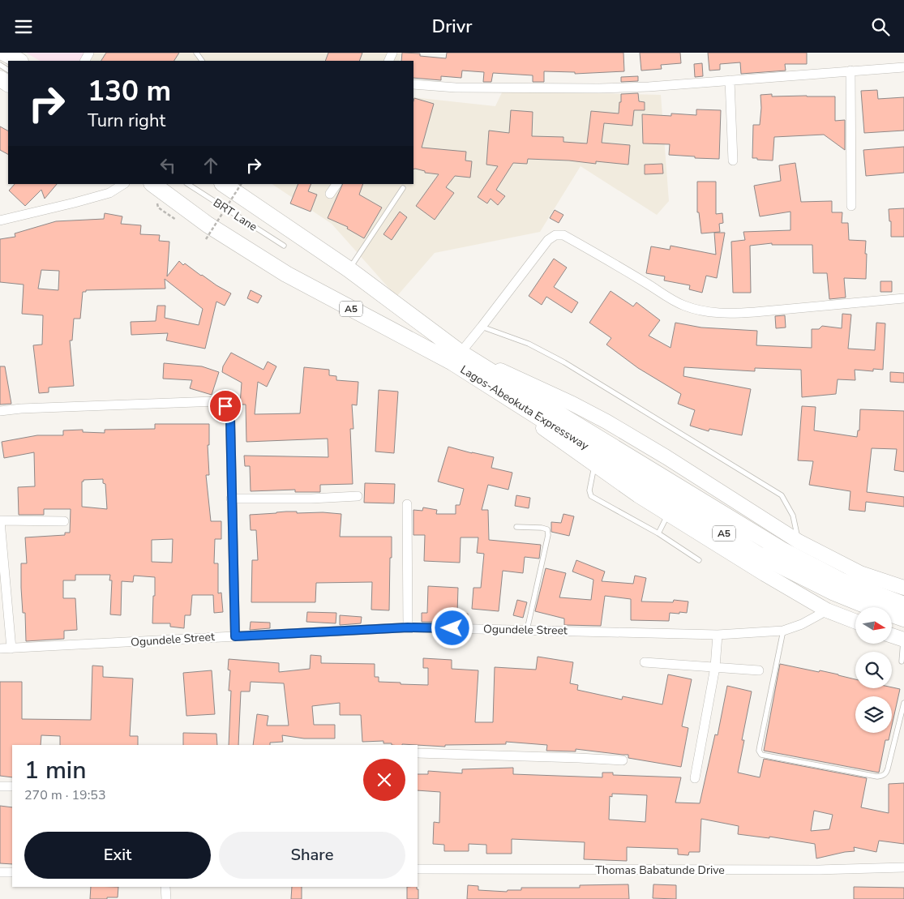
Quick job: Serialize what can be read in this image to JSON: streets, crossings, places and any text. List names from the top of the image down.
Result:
{
  "streets": {
    "highway": ["A5", "Lagos-Abeokuta Expressway"],
    "street": ["Ogundele Street", "Thomas Babatunde Drive"],
    "lane": ["BRT Lane"]
  },
  "north": "right",
  "page": {
    "header": "Drivr",
    "turn": ["130 m", "Turn right"],
    "heading": ["1 min", "270 m · 19:53"],
    "buttons": ["Exit", "Share"]
  }
}
